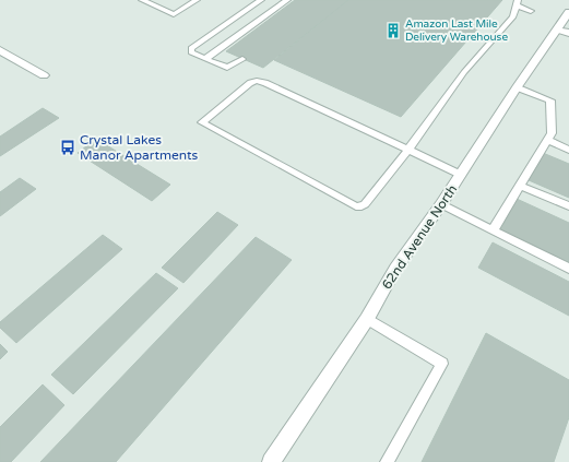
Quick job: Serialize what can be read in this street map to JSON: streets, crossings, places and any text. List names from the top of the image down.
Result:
{
  "streets": {
    "street": ["62nd Avenue North"]
  },
  "places": {
    "building": ["Amazon Last Mile Delivery Warehouse"],
    "bus stop": ["Crystal Lakes Manor Apartments"]
  }
}
